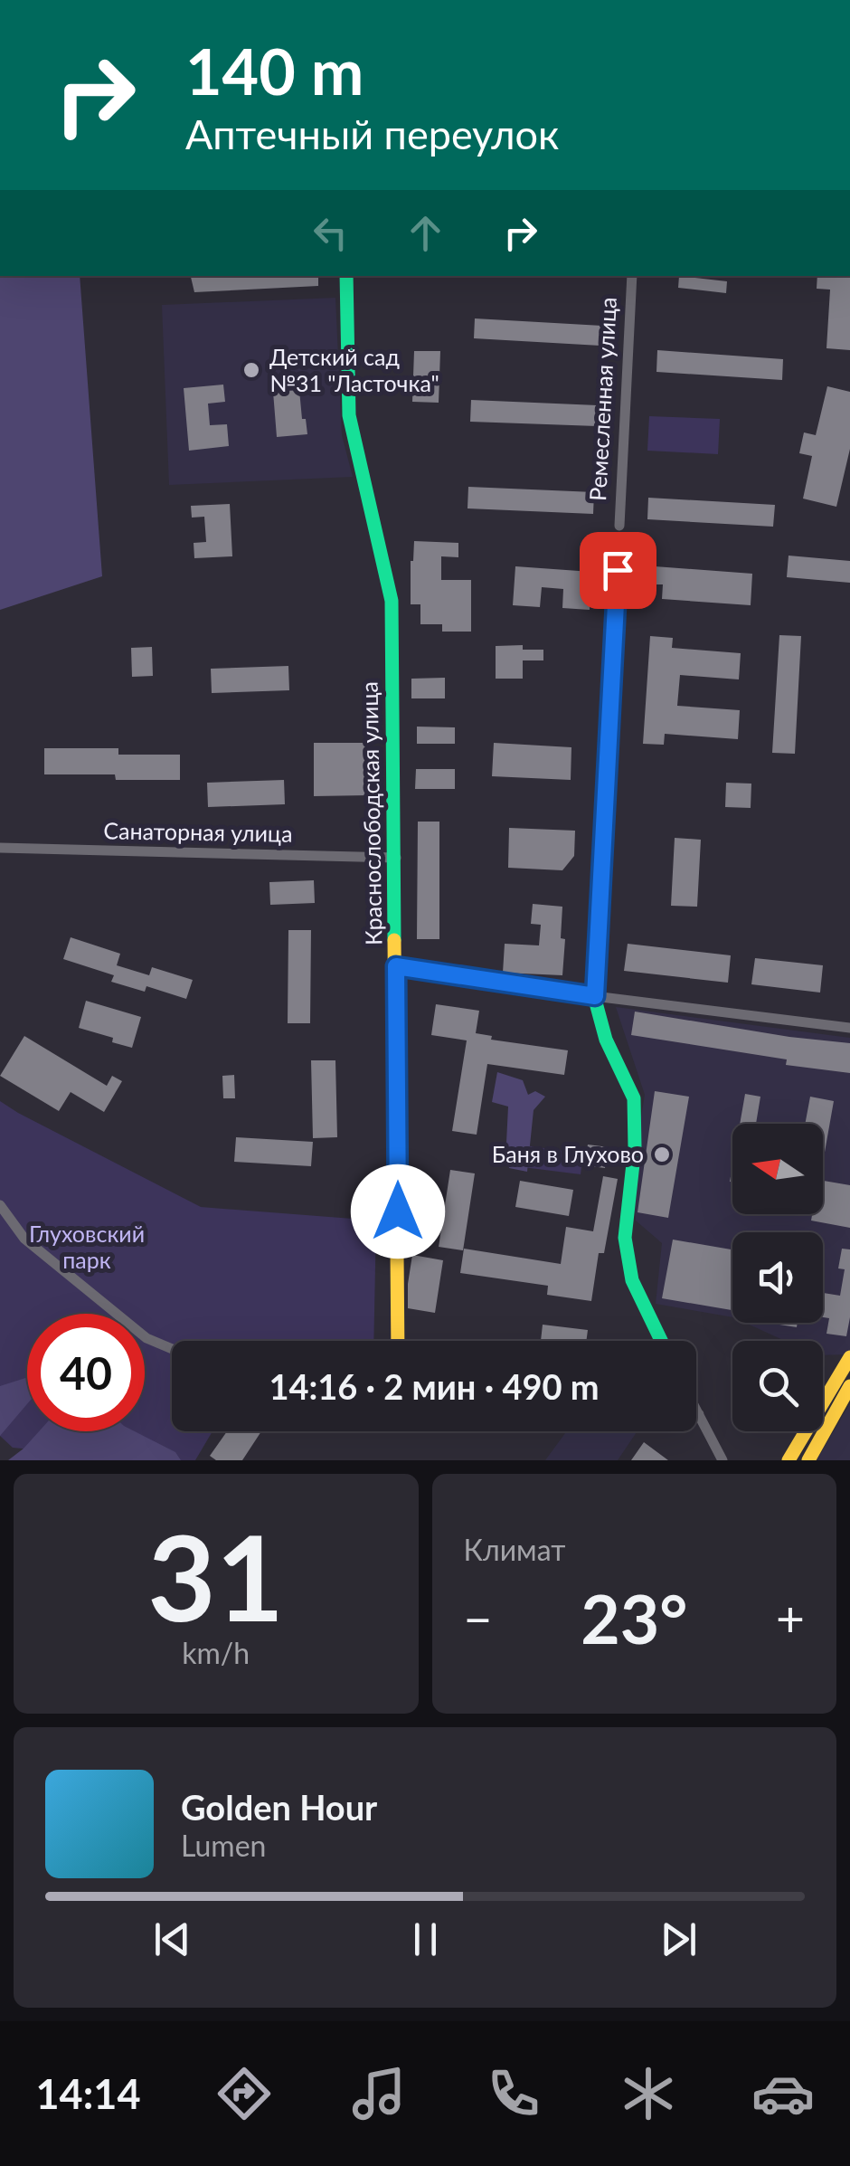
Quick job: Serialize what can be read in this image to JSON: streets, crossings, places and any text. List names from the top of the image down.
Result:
{
  "streets": {
    "street": ["Ремесленная улица", "Краснослободская улица", "Санаторная улица"]
  },
  "crossings": [
    ["Краснослободская улица", "Санаторная улица"]
  ],
  "parks": ["Глуховский парк"],
  "places": ["Детский сад №31 \"Ласточка\"", "Баня в Глухово"],
  "north": "left",
  "page": {
    "turn": ["140 m", "Аптечный переулок"],
    "limit": "40",
    "trip": "14:16 · 2 мин · 490 m",
    "tile": [
      ["31", "km/h"],
      "Климат"
    ],
    "heat": ["−", "23°", "+"],
    "song": ["Golden Hour", "Lumen"],
    "tabs": "14:14"
  }
}
